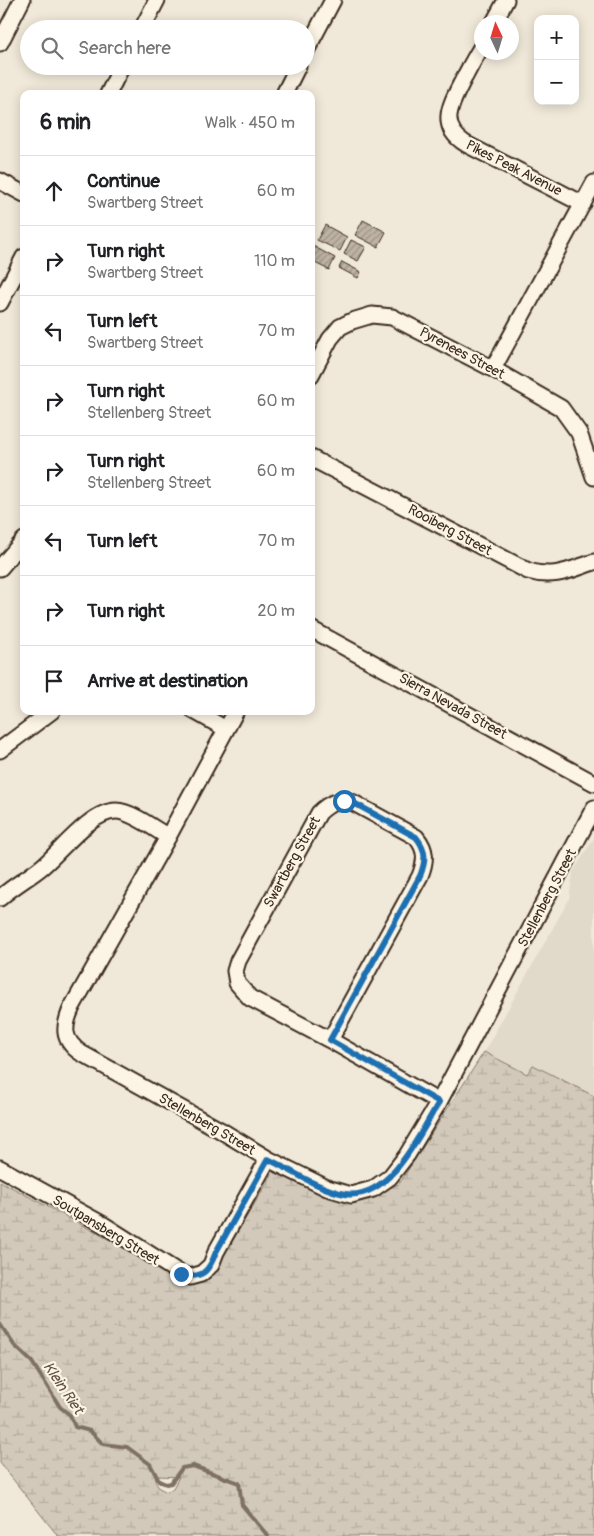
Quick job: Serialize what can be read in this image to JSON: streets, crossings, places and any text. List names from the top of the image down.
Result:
{
  "streets": {
    "street": [
      "Pikes Peak Avenue",
      "Pyrenees Street",
      "Rooiberg Street",
      "Sierra Nevada Street",
      "Swartberg Street",
      "Stellenberg Street",
      "Soutpansberg Street"
    ]
  },
  "crossings": [
    ["Swartberg Street", "Stellenberg Street"],
    ["Stellenberg Street", "Soutpansberg Street"]
  ],
  "water": ["Klein Riet"],
  "north": "top",
  "page": {
    "map_buttons": ["+", "−"],
    "search": "Search here",
    "heading": ["6 min", "Walk · 450 m"],
    "list": [
      ["Continue", "Swartberg Street", "60 m"],
      ["Turn right", "Swartberg Street", "110 m"],
      ["Turn left", "Swartberg Street", "70 m"],
      ["Turn right", "Stellenberg Street", "60 m"],
      ["Turn right", "Stellenberg Street", "60 m"],
      ["Turn left", "70 m"],
      ["Turn right", "20 m"],
      "Arrive at destination"
    ]
  }
}
